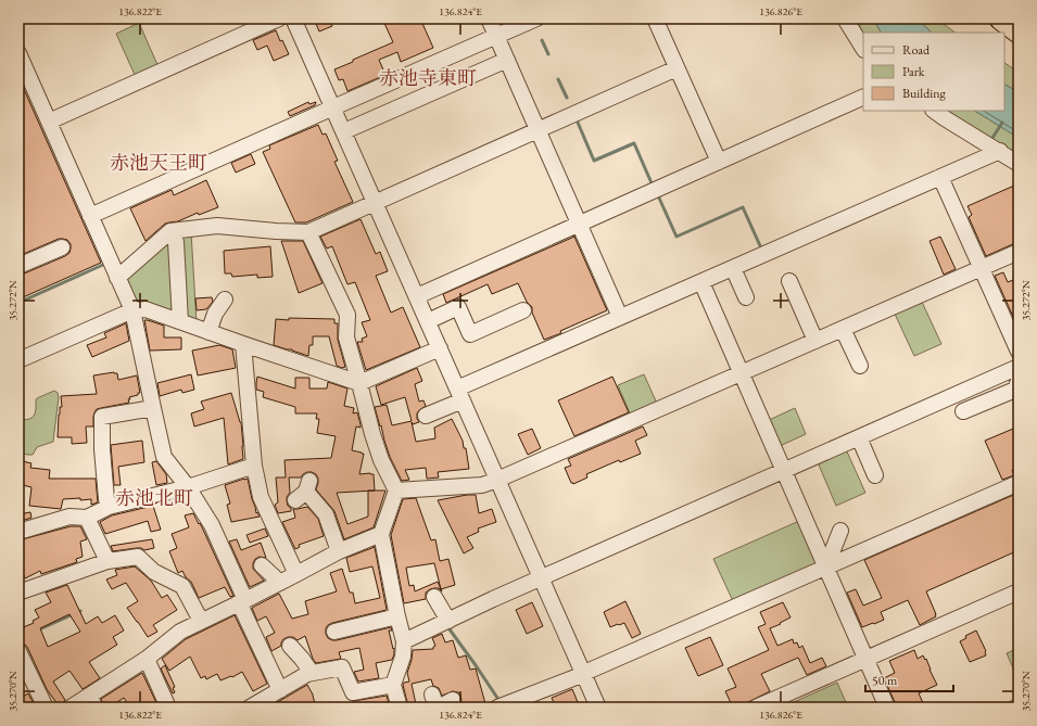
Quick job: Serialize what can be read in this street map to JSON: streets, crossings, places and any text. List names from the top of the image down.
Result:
{
  "districts": ["赤池寺東町", "赤池天王町", "赤池北町"],
  "legend": ["Road", "Park", "Building"],
  "scale_bar": "50 m",
  "coordinates": [
    "136.822°E",
    "136.824°E",
    "136.826°E",
    "35.272°N",
    "35.270°N"
  ]
}
